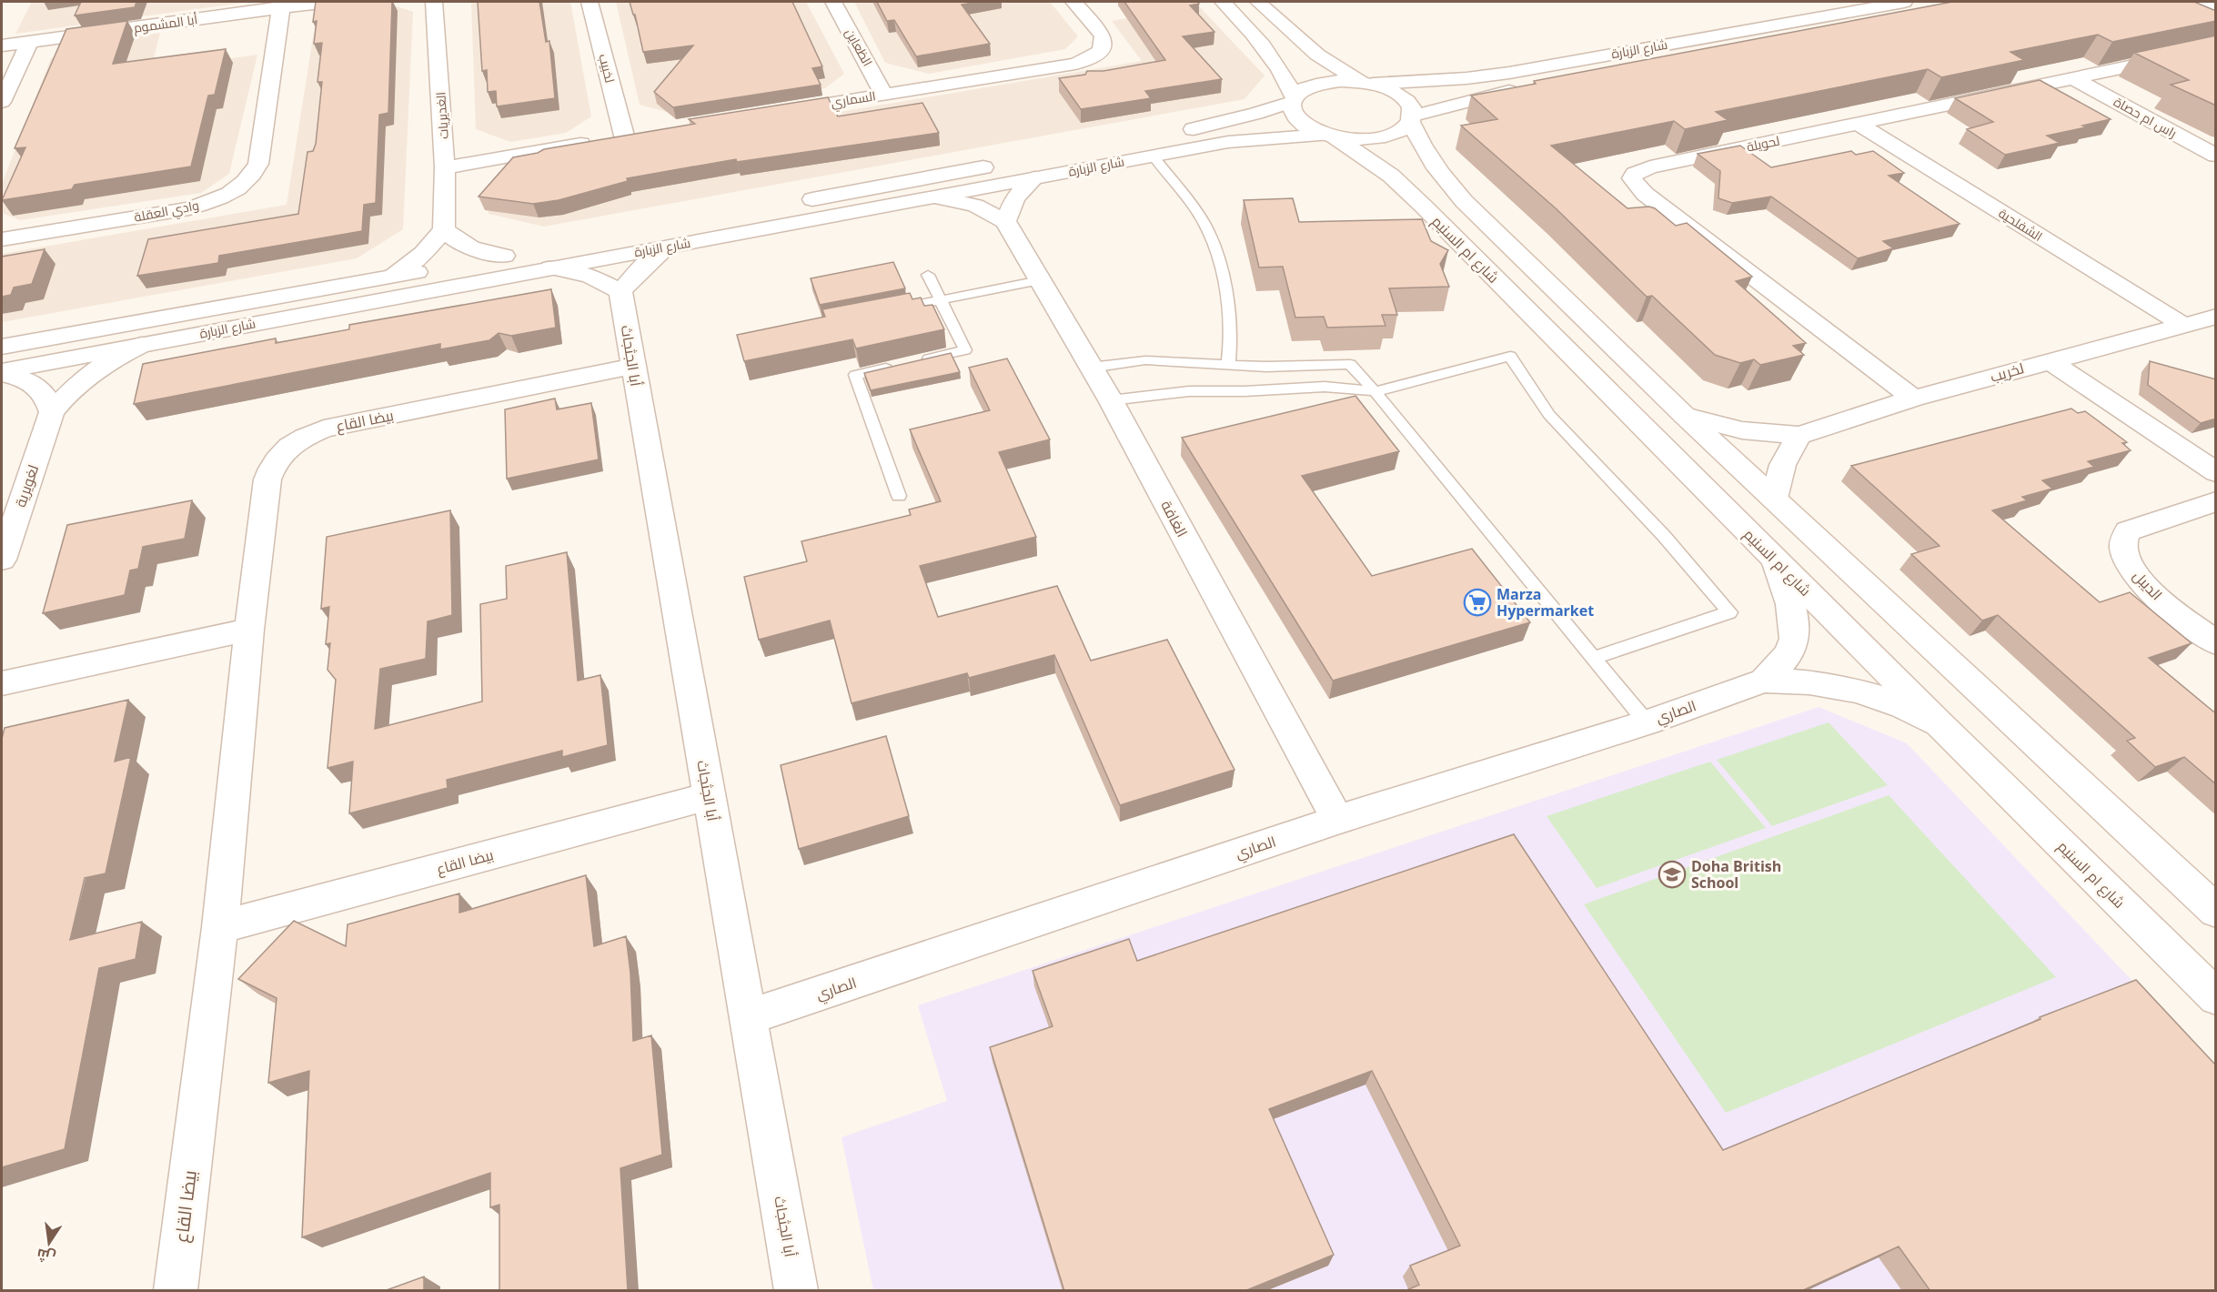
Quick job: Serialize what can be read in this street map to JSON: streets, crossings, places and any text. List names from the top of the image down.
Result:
{
  "streets": {
    "street": [
      "أبا المشموم",
      "الظعاين",
      "شارع الزبارة",
      "لخبيب",
      "السماري",
      "الغديريات",
      "راس ام حصاة",
      "لحويلة",
      "وادي العقلة",
      "الشفلحية",
      "شارع ام السنيم",
      "أبا الجثجاث",
      "لخريب",
      "بيضا القاع",
      "لغويرية",
      "الغافة",
      "الديبل",
      "الصاري"
    ]
  },
  "crossings": [
    ["أبا المشموم", "وادي العقلة"],
    ["الظعاين", "السماري"],
    ["شارع الزبارة", "شارع ام السنيم"],
    ["شارع الزبارة", "لغويرية"],
    ["راس ام حصاة", "لحويلة"],
    ["لحويلة", "الشفلحية"],
    ["لحويلة", "لخريب"],
    ["الشفلحية", "لخريب"],
    ["شارع ام السنيم", "الصاري"],
    ["أبا الجثجاث", "بيضا القاع"],
    ["أبا الجثجاث", "الصاري"],
    ["الغافة", "الصاري"]
  ],
  "places": {
    "supermarket": ["Marza Hypermarket"],
    "school or university": ["Doha British School"]
  },
  "north": "bottom"
}
